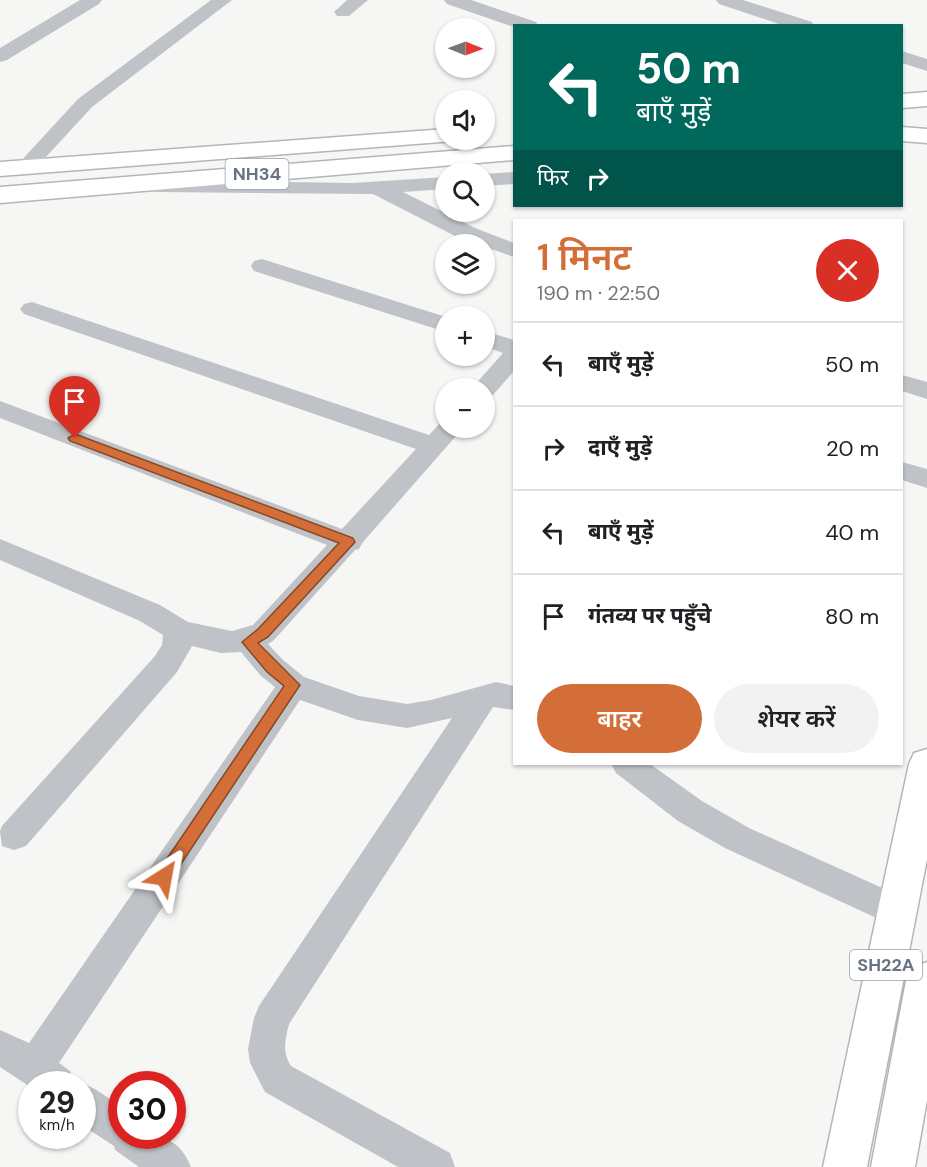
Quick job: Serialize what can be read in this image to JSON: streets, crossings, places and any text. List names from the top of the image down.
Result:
{
  "streets": {
    "main road": ["NH34", "SH22A"]
  },
  "north": "right",
  "page": {
    "map_buttons": ["+", "−"],
    "turn": ["50 m", "बाएँ मुड़ें"],
    "then": "फिर",
    "heading": ["1 मिनट", "190 m · 22:50"],
    "list": [
      {
        "name": "बाएँ मुड़ें",
        "value": "50 m"
      },
      {
        "name": "दाएँ मुड़ें",
        "value": "20 m"
      },
      {
        "name": "बाएँ मुड़ें",
        "value": "40 m"
      },
      {
        "name": "गंतव्य पर पहुँचे",
        "value": "80 m"
      }
    ],
    "buttons": ["बाहर", "शेयर करें"],
    "speed": "29 km/h",
    "limit": "30"
  }
}
